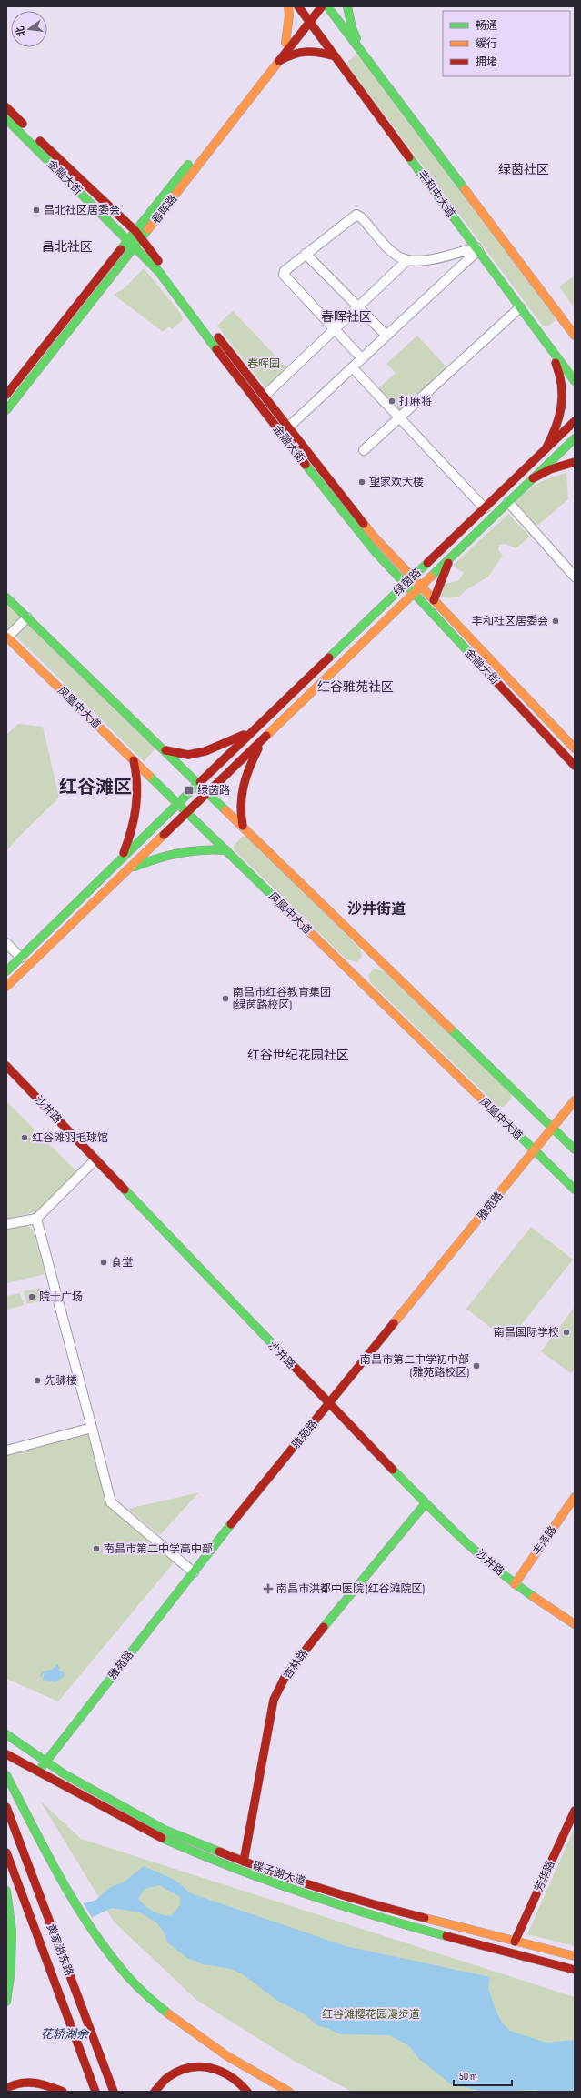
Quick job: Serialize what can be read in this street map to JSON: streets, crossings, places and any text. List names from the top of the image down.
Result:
{
  "streets": {
    "main road": [
      "金融大街",
      "丰和中大道",
      "春晖路",
      "绿茵路",
      "凤凰中大道",
      "沙井路",
      "雅苑路",
      "丰泽路",
      "杏林路",
      "碟子湖大道",
      "芳华路",
      "黄家湖东路"
    ]
  },
  "crossings": [
    ["金融大街", "春晖路"],
    ["金融大街", "绿茵路"],
    ["丰和中大道", "春晖路"],
    ["绿茵路", "凤凰中大道"],
    ["凤凰中大道", "雅苑路"],
    ["沙井路", "雅苑路"],
    ["沙井路", "丰泽路"],
    ["沙井路", "杏林路"],
    ["雅苑路", "碟子湖大道"],
    ["杏林路", "碟子湖大道"],
    ["碟子湖大道", "芳华路"]
  ],
  "districts": [
    "绿茵社区",
    "昌北社区",
    "春晖社区",
    "红谷雅苑社区",
    "红谷滩区",
    "沙井街道",
    "红谷世纪花园社区"
  ],
  "water": ["花轿湖余"],
  "parks": ["春晖园", "红谷滩樱花园漫步道"],
  "places": {
    "other": [
      "昌北社区居委会",
      "打麻将",
      "望家欢大楼",
      "丰和社区居委会",
      "南昌市红谷教育集团 (绿茵路校区)",
      "红谷滩羽毛球馆",
      "食堂",
      "院士广场",
      "南昌国际学校",
      "南昌市第二中学初中部 (雅苑路校区)",
      "先骕楼",
      "南昌市第二中学高中部"
    ],
    "transit": ["绿茵路"],
    "health": ["南昌市洪都中医院 (红谷滩院区)"]
  },
  "legend": ["畅通", "缓行", "拥堵"],
  "scale_bar": "50 m",
  "north": "left"
}
